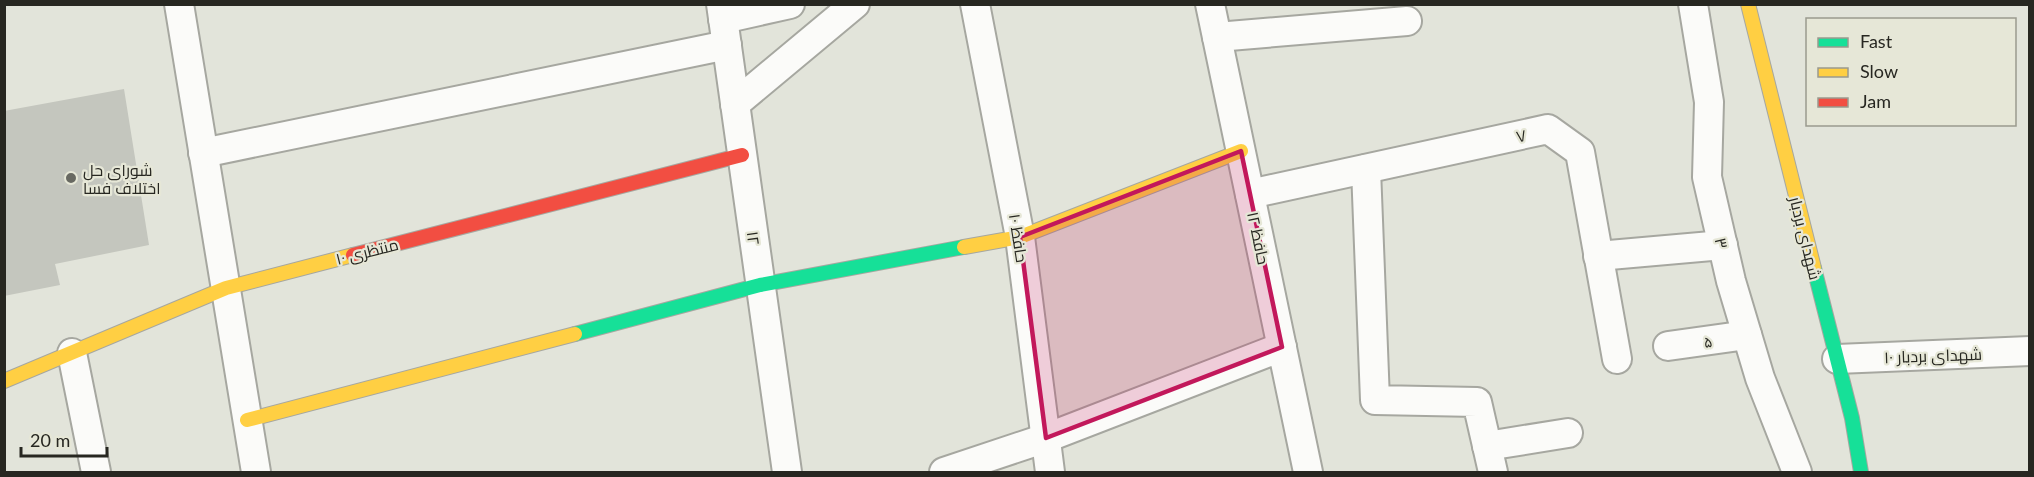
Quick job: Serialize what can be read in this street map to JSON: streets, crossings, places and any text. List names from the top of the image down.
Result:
{
  "streets": {
    "street": [
      "۷",
      "۱۲",
      "حافظ ۱۰",
      "حافظ ۱۲",
      "شهدای بردبار",
      "۳",
      "منتظری ۱۰",
      "۵",
      "شهدای بردبار ۱۰"
    ]
  },
  "crossings": [
    ["۷", "حافظ ۱۲"],
    ["۱۲", "منتظری ۱۰"],
    ["شهدای بردبار", "شهدای بردبار ۱۰"],
    ["۳", "۵"]
  ],
  "places": ["شورای حل اختلاف فسا"],
  "legend": ["Fast", "Slow", "Jam"],
  "scale_bar": "20 m"
}
